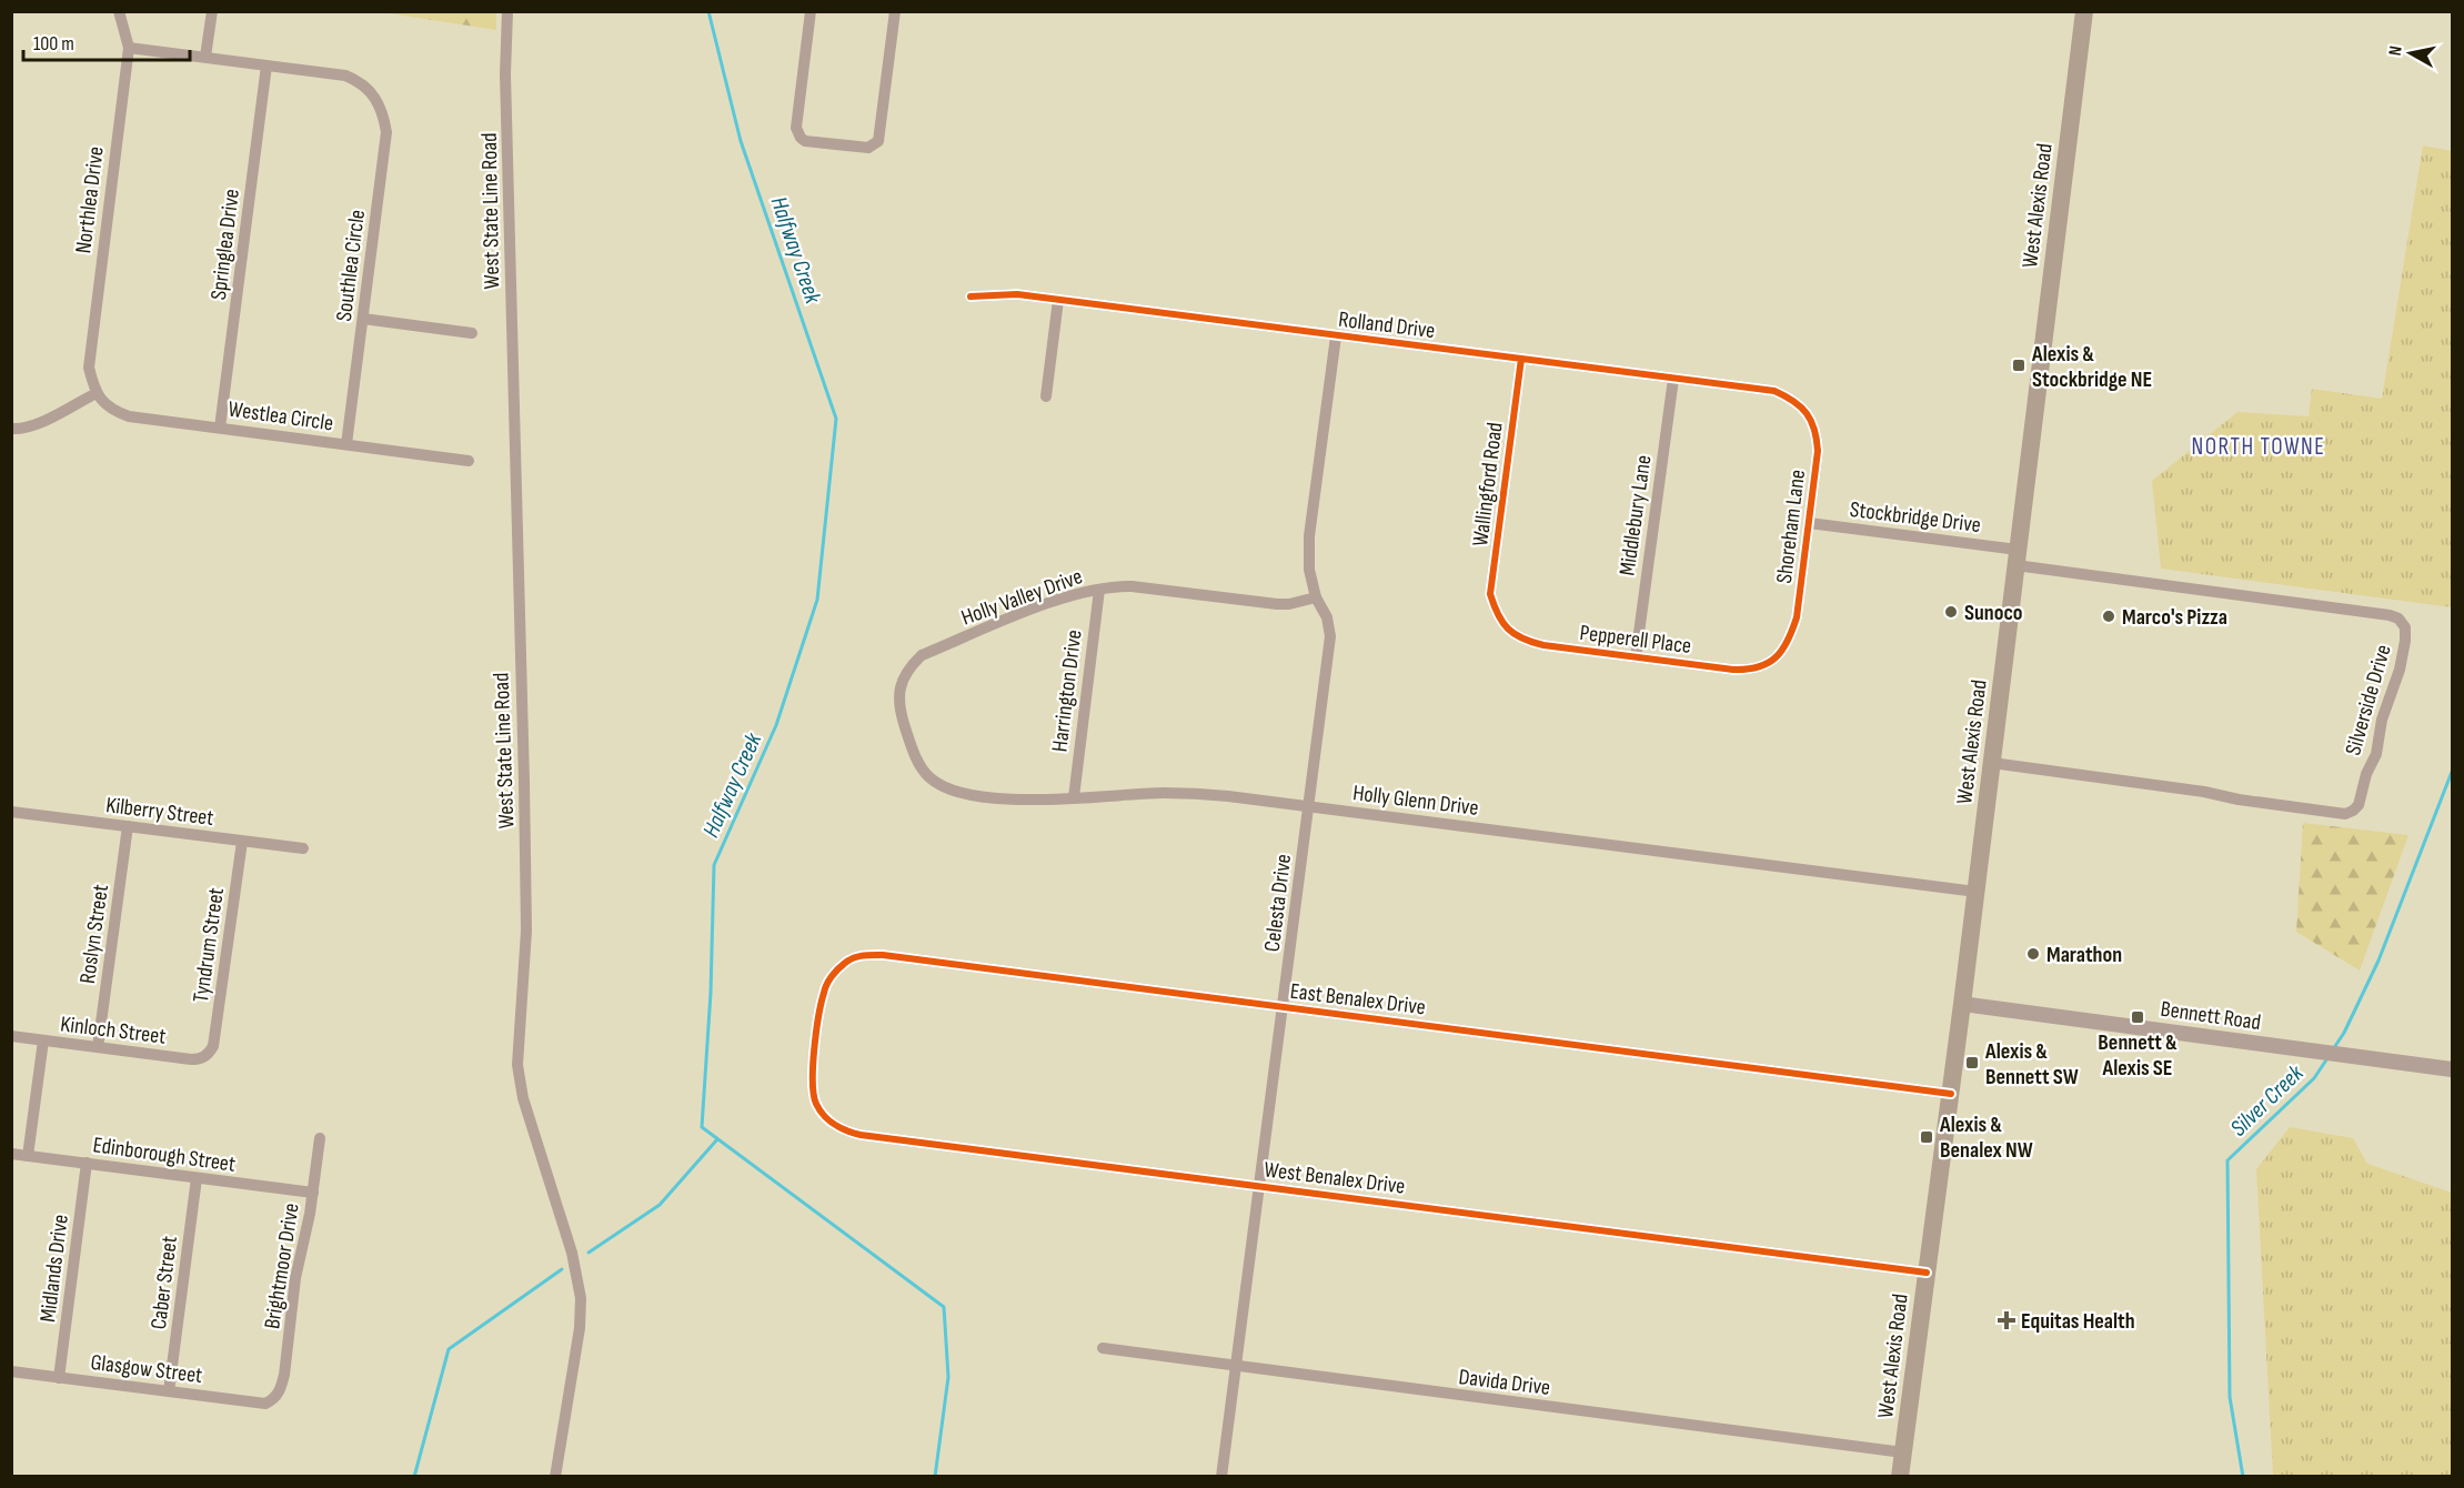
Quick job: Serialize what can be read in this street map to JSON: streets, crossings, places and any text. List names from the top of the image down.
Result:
{
  "streets": {
    "main road": ["West Alexis Road"],
    "street": [
      "Northlea Drive",
      "West State Line Road",
      "Springlea Drive",
      "Southlea Circle",
      "Rolland Drive",
      "Westlea Circle",
      "Wallingford Road",
      "Middlebury Lane",
      "Stockbridge Drive",
      "Shoreham Lane",
      "Holly Valley Drive",
      "Pepperell Place",
      "Harrington Drive",
      "Silverside Drive",
      "Holly Glenn Drive",
      "Kilberry Street",
      "Celesta Drive",
      "Roslyn Street",
      "Tyndrum Street",
      "East Benalex Drive",
      "Bennett Road",
      "Kinloch Street",
      "Edinborough Street",
      "West Benalex Drive",
      "Brightmoor Drive",
      "Midlands Drive",
      "Caber Street",
      "Glasgow Street",
      "Davida Drive"
    ]
  },
  "crossings": [
    ["Northlea Drive", "Westlea Circle"],
    ["West Alexis Road", "Stockbridge Drive"],
    ["West Alexis Road", "Silverside Drive"],
    ["West Alexis Road", "Holly Glenn Drive"],
    ["West Alexis Road", "East Benalex Drive"],
    ["West Alexis Road", "Bennett Road"],
    ["West Alexis Road", "West Benalex Drive"],
    ["West Alexis Road", "Davida Drive"],
    ["Springlea Drive", "Southlea Circle"],
    ["Springlea Drive", "Westlea Circle"],
    ["Southlea Circle", "Westlea Circle"],
    ["Rolland Drive", "Wallingford Road"],
    ["Rolland Drive", "Middlebury Lane"],
    ["Rolland Drive", "Shoreham Lane"],
    ["Rolland Drive", "Celesta Drive"],
    ["Wallingford Road", "Pepperell Place"],
    ["Middlebury Lane", "Pepperell Place"],
    ["Stockbridge Drive", "Shoreham Lane"],
    ["Stockbridge Drive", "Silverside Drive"],
    ["Shoreham Lane", "Pepperell Place"],
    ["Holly Valley Drive", "Harrington Drive"],
    ["Holly Valley Drive", "Holly Glenn Drive"],
    ["Holly Valley Drive", "Celesta Drive"],
    ["Harrington Drive", "Holly Glenn Drive"],
    ["Holly Glenn Drive", "Celesta Drive"],
    ["Kilberry Street", "Roslyn Street"],
    ["Kilberry Street", "Tyndrum Street"],
    ["Celesta Drive", "East Benalex Drive"],
    ["Celesta Drive", "West Benalex Drive"],
    ["Celesta Drive", "Davida Drive"],
    ["Roslyn Street", "Kinloch Street"],
    ["Tyndrum Street", "Kinloch Street"],
    ["East Benalex Drive", "West Benalex Drive"],
    ["Edinborough Street", "Brightmoor Drive"],
    ["Edinborough Street", "Midlands Drive"],
    ["Edinborough Street", "Caber Street"],
    ["Brightmoor Drive", "Glasgow Street"],
    ["Midlands Drive", "Glasgow Street"],
    ["Caber Street", "Glasgow Street"]
  ],
  "districts": ["NORTH TOWNE"],
  "water": ["Halfway Creek", "Silver Creek"],
  "places": {
    "transit": [
      "Alexis & Stockbridge NE",
      "Bennett & Alexis SE",
      "Alexis & Bennett SW",
      "Alexis & Benalex NW"
    ],
    "other": ["Sunoco", "Marco's Pizza", "Marathon"],
    "health": ["Equitas Health"]
  },
  "scale_bar": "100 m",
  "north": "left"
}
